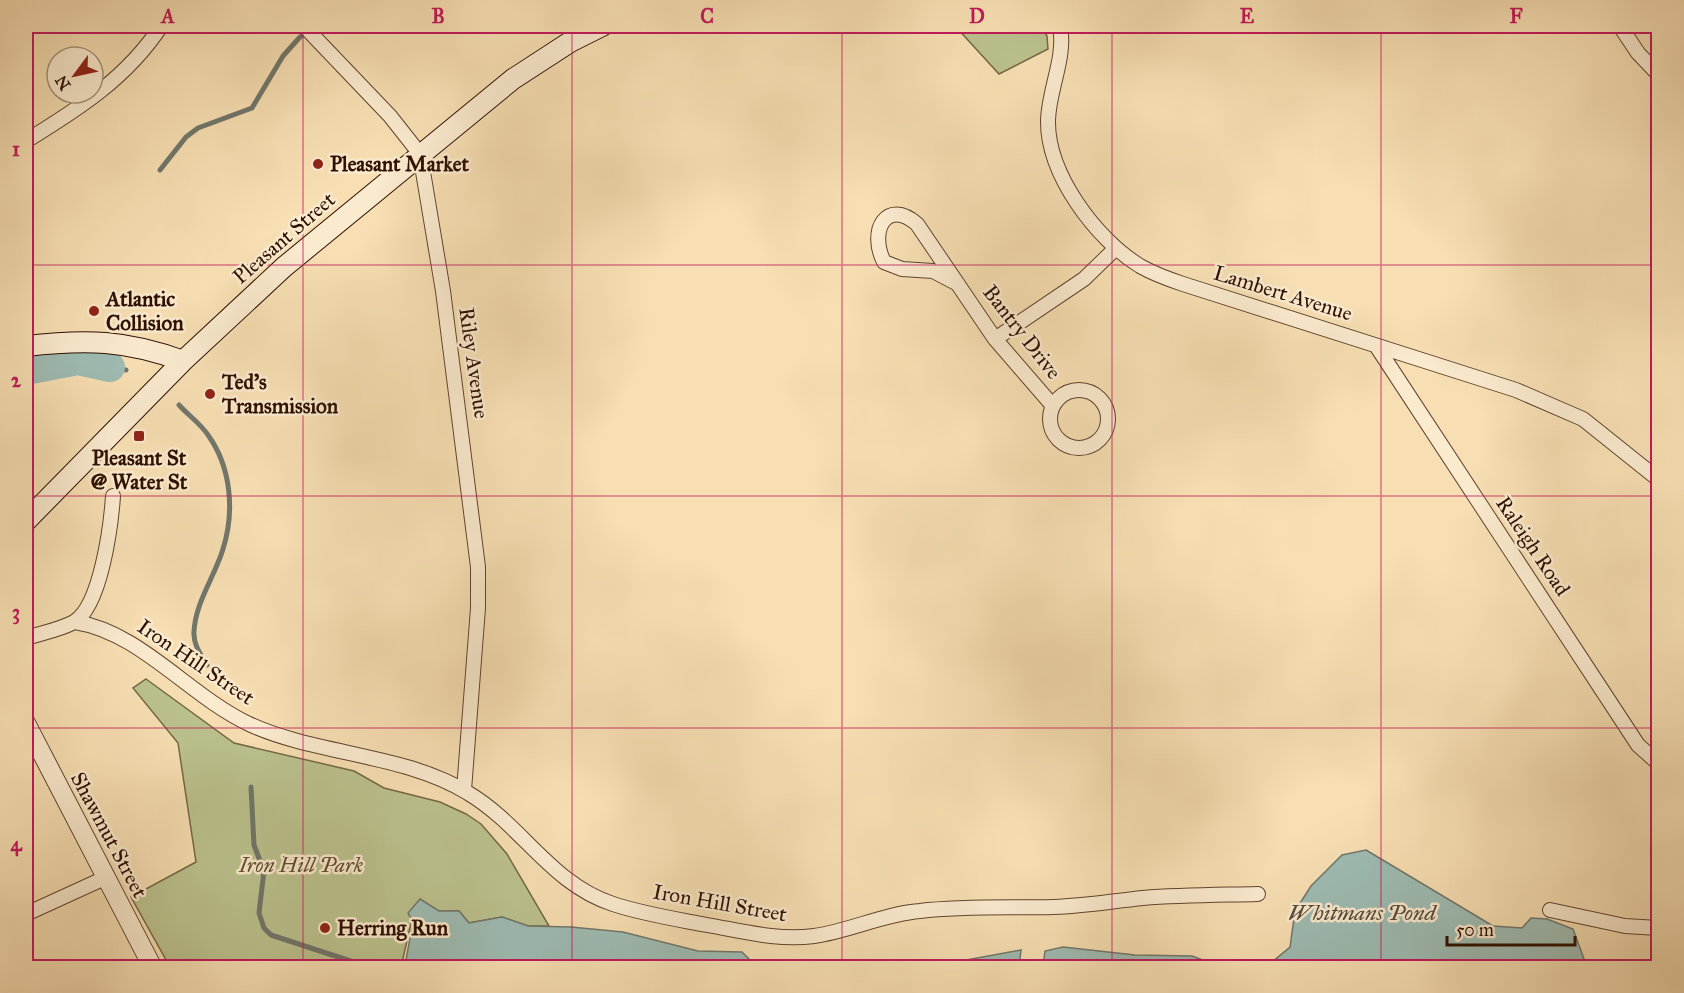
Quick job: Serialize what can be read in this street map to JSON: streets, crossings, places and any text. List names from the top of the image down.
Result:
{
  "streets": {
    "main road": ["Pleasant Street"],
    "street": [
      "Lambert Avenue",
      "Bantry Drive",
      "Riley Avenue",
      "Raleigh Road",
      "Iron Hill Street",
      "Shawmut Street"
    ]
  },
  "crossings": [
    ["Pleasant Street", "Riley Avenue"],
    ["Lambert Avenue", "Raleigh Road"],
    ["Riley Avenue", "Iron Hill Street"]
  ],
  "water": ["Whitmans Pond"],
  "parks": ["Iron Hill Park"],
  "places": {
    "other": [
      "Pleasant Market",
      "Atlantic Collision",
      "Ted's Transmission",
      "Herring Run"
    ],
    "transit": ["Pleasant St @ Water St"]
  },
  "scale_bar": "50 m",
  "north": "bottom left",
  "grid": {
    "columns": [
      "A",
      "B",
      "C",
      "D",
      "E",
      "F"
    ],
    "rows": [
      "1",
      "2",
      "3",
      "4"
    ]
  }
}
